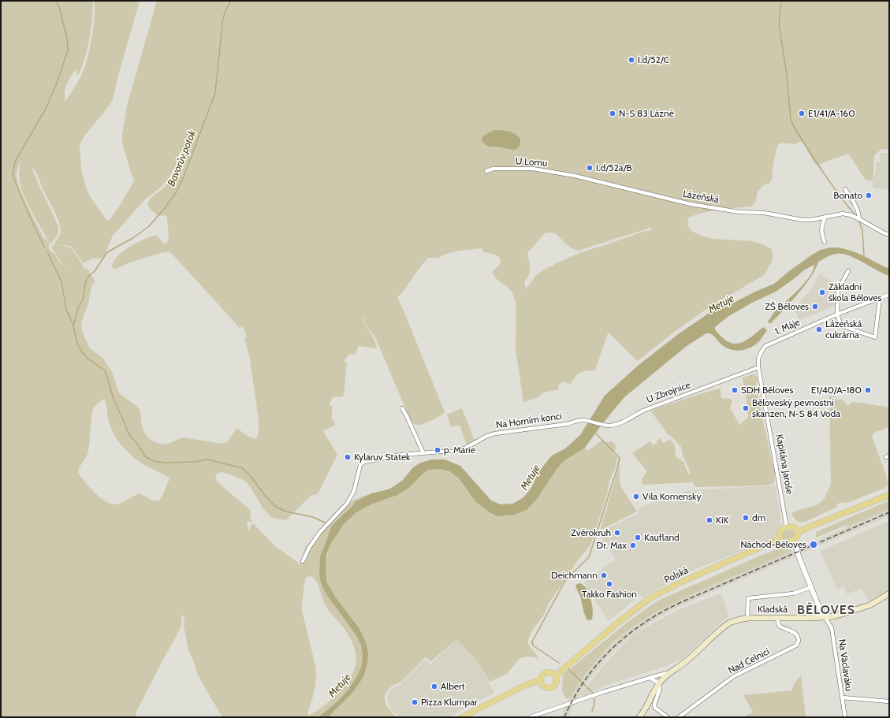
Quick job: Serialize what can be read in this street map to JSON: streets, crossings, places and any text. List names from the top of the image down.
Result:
{
  "streets": {
    "main road": ["Polská", "Kladská"],
    "street": [
      "U Lomu",
      "Lázeňská",
      "1. Máje",
      "U Zbrojnice",
      "Na Horním konci",
      "Kapitána Jaroše",
      "Nad Celnicí",
      "Na Václaváku"
    ]
  },
  "crossings": [
    ["U Lomu", "Lázeňská"],
    ["1. Máje", "U Zbrojnice"],
    ["1. Máje", "Kapitána Jaroše"],
    ["U Zbrojnice", "Na Horním konci"],
    ["U Zbrojnice", "Kapitána Jaroše"],
    ["Kapitána Jaroše", "Polská"],
    ["Kladská", "Nad Celnicí"],
    ["Kladská", "Na Václaváku"]
  ],
  "districts": ["BĚLOVES"],
  "water": ["Bavorův potok", "Metuje"],
  "places": [
    "I.d/52/C",
    "N-S 83 Lázně",
    "E1/41/A-160",
    "I.d/52a/B",
    "Bonato",
    "Základní škola Běloves",
    "ZŠ Běloves",
    "Lázeňská cukrárna",
    "SDH Běloves",
    "E1/40/A-180",
    "Běloveský pevnostní skanzen, N-S 84 Voda",
    "p. Marie",
    "Kylaruv Statek",
    "Vila Komenský",
    "dm",
    "KiK",
    "Zvěrokruh",
    "Kaufland",
    "Náchod-Běloves",
    "Dr. Max",
    "Deichmann",
    "Takko Fashion",
    "Albert",
    "Pizza Klumpar"
  ]
}
